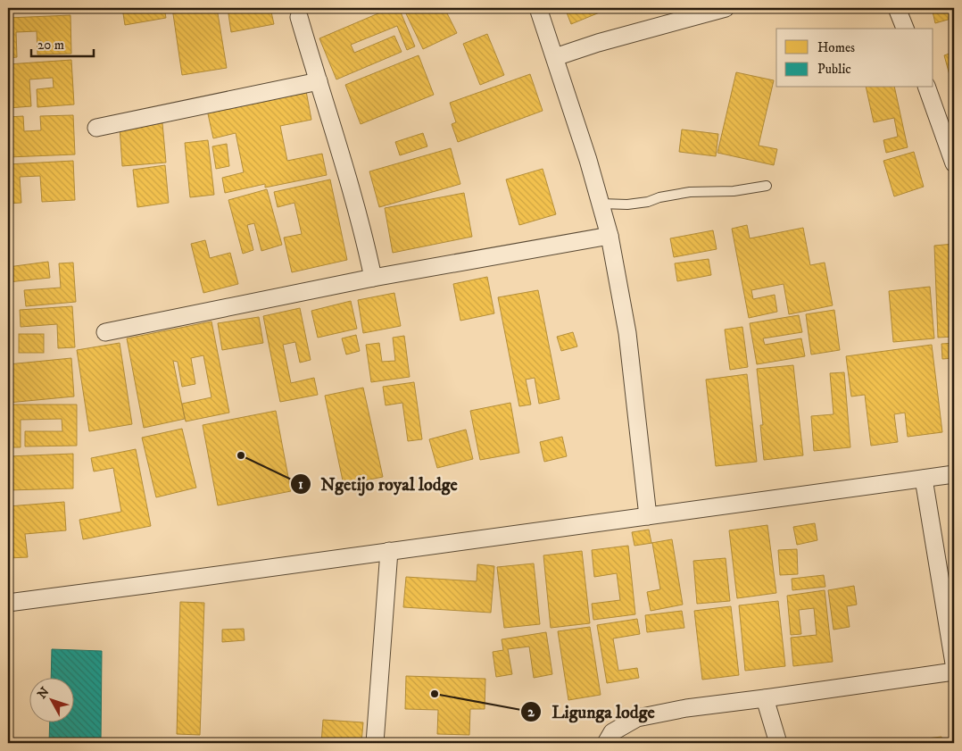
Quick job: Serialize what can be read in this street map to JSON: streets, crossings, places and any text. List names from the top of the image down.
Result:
{
  "places": ["Ngetijo royal lodge", "Ligunga lodge"],
  "legend": ["Homes", "Public"],
  "scale_bar": "20 m",
  "north": "top left"
}
